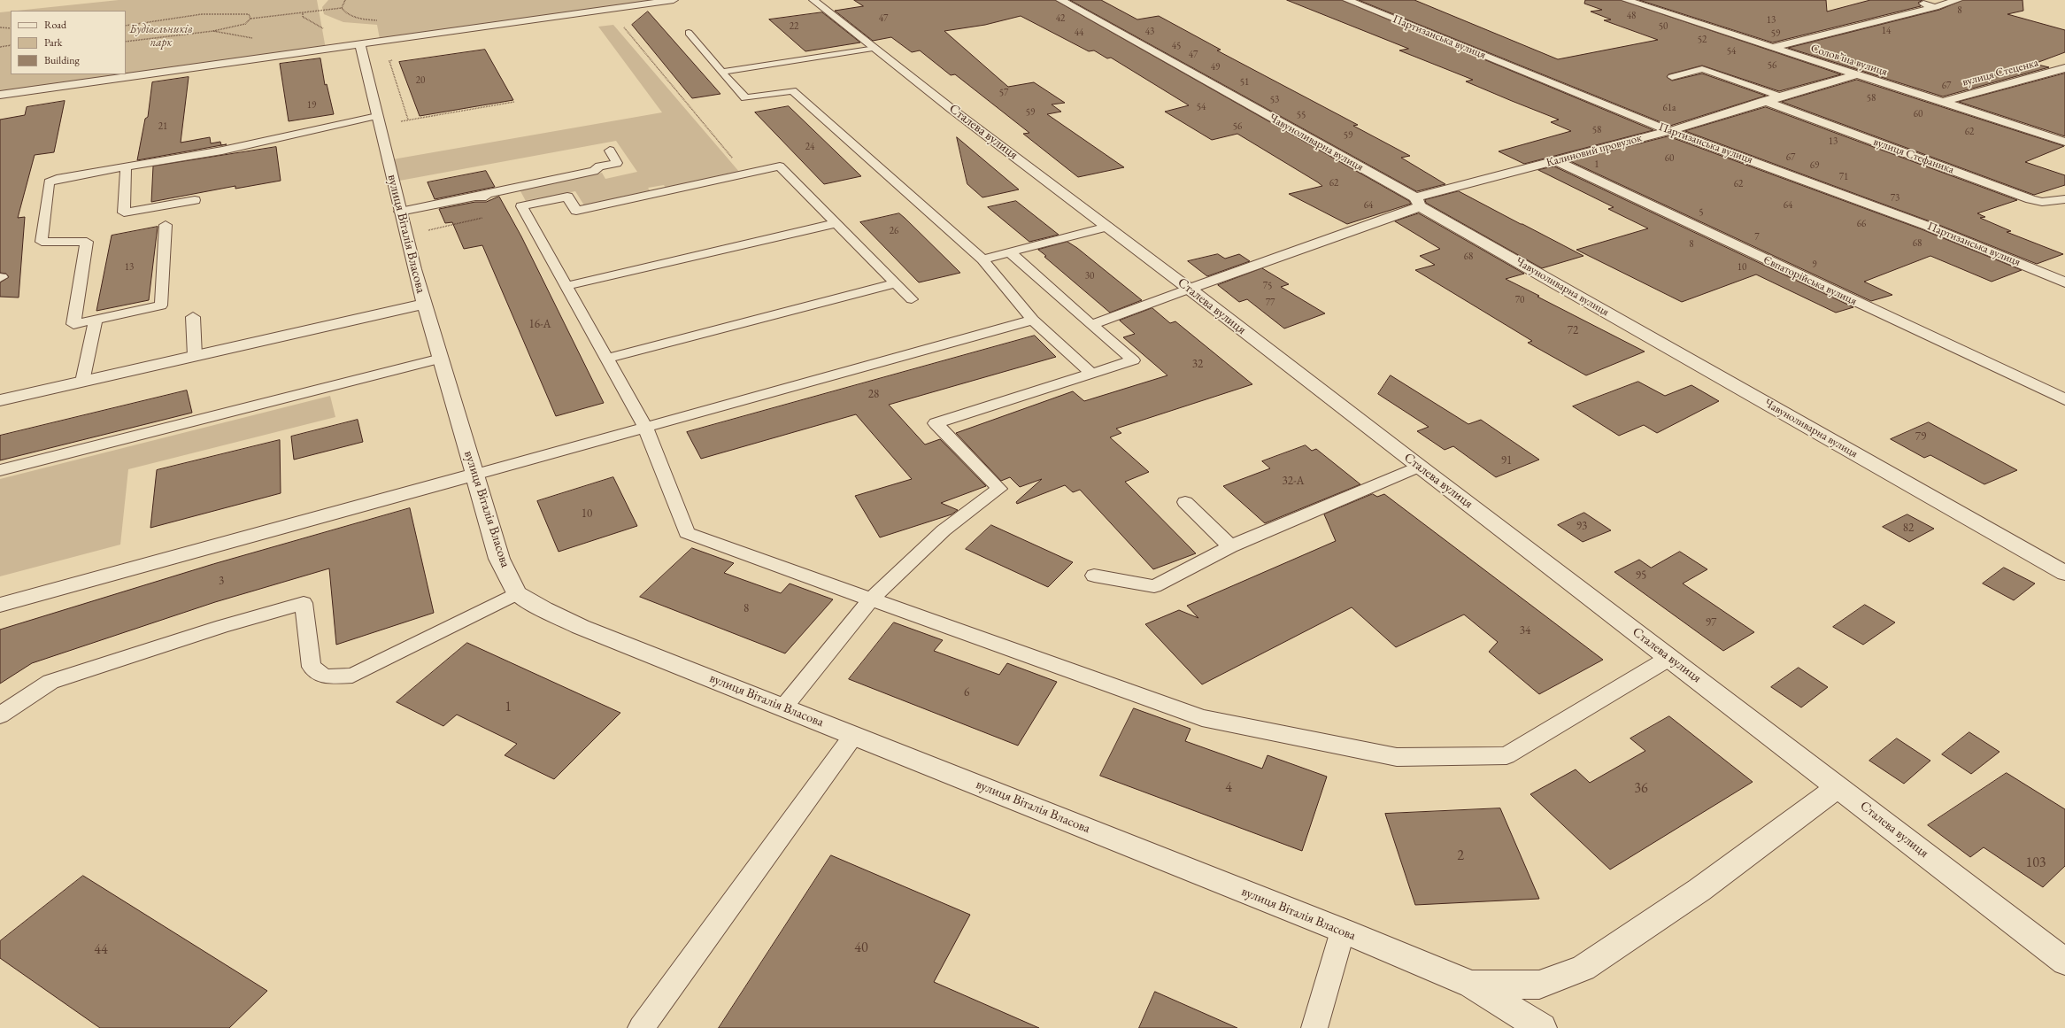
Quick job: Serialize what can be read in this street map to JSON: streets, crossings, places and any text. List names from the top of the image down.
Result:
{
  "streets": {
    "street": [
      "Партизанська вулиця",
      "Соловʼїна вулиця",
      "вулиця Стеценка",
      "Сталева вулиця",
      "Чавуноливарна вулиця",
      "Калиновий провулок",
      "вулиця Стефаника",
      "вулиця Віталія Власова",
      "Євпаторійська вулиця"
    ]
  },
  "crossings": [
    ["Партизанська вулиця", "Калиновий провулок"],
    ["Соловʼїна вулиця", "вулиця Стеценка"],
    ["Соловʼїна вулиця", "Калиновий провулок"],
    ["Сталева вулиця", "Калиновий провулок"],
    ["Чавуноливарна вулиця", "Калиновий провулок"],
    ["Калиновий провулок", "вулиця Стефаника"],
    ["Калиновий провулок", "Євпаторійська вулиця"]
  ],
  "parks": ["Будівельників парк"],
  "house_numbers": [
    "8",
    "48",
    "47",
    "42",
    "13",
    "22",
    "50",
    "14",
    "43",
    "44",
    "59",
    "52",
    "45",
    "54",
    "47",
    "56",
    "49",
    "20",
    "51",
    "67",
    "57",
    "58",
    "53",
    "19",
    "54",
    "61а",
    "59",
    "60",
    "55",
    "21",
    "56",
    "58",
    "62",
    "59",
    "13",
    "24",
    "67",
    "60",
    "1",
    "69",
    "71",
    "62",
    "62",
    "73",
    "64",
    "64",
    "5",
    "66",
    "26",
    "7",
    "68",
    "8",
    "68",
    "9",
    "13",
    "10",
    "30",
    "75",
    "70",
    "77",
    "16-А",
    "72",
    "32",
    "28",
    "79",
    "91",
    "32-А",
    "10",
    "93",
    "82",
    "95",
    "3",
    "8",
    "97",
    "34",
    "6",
    "1",
    "4",
    "36",
    "2",
    "103",
    "40",
    "44"
  ],
  "legend": ["Road", "Park", "Building"]
}
